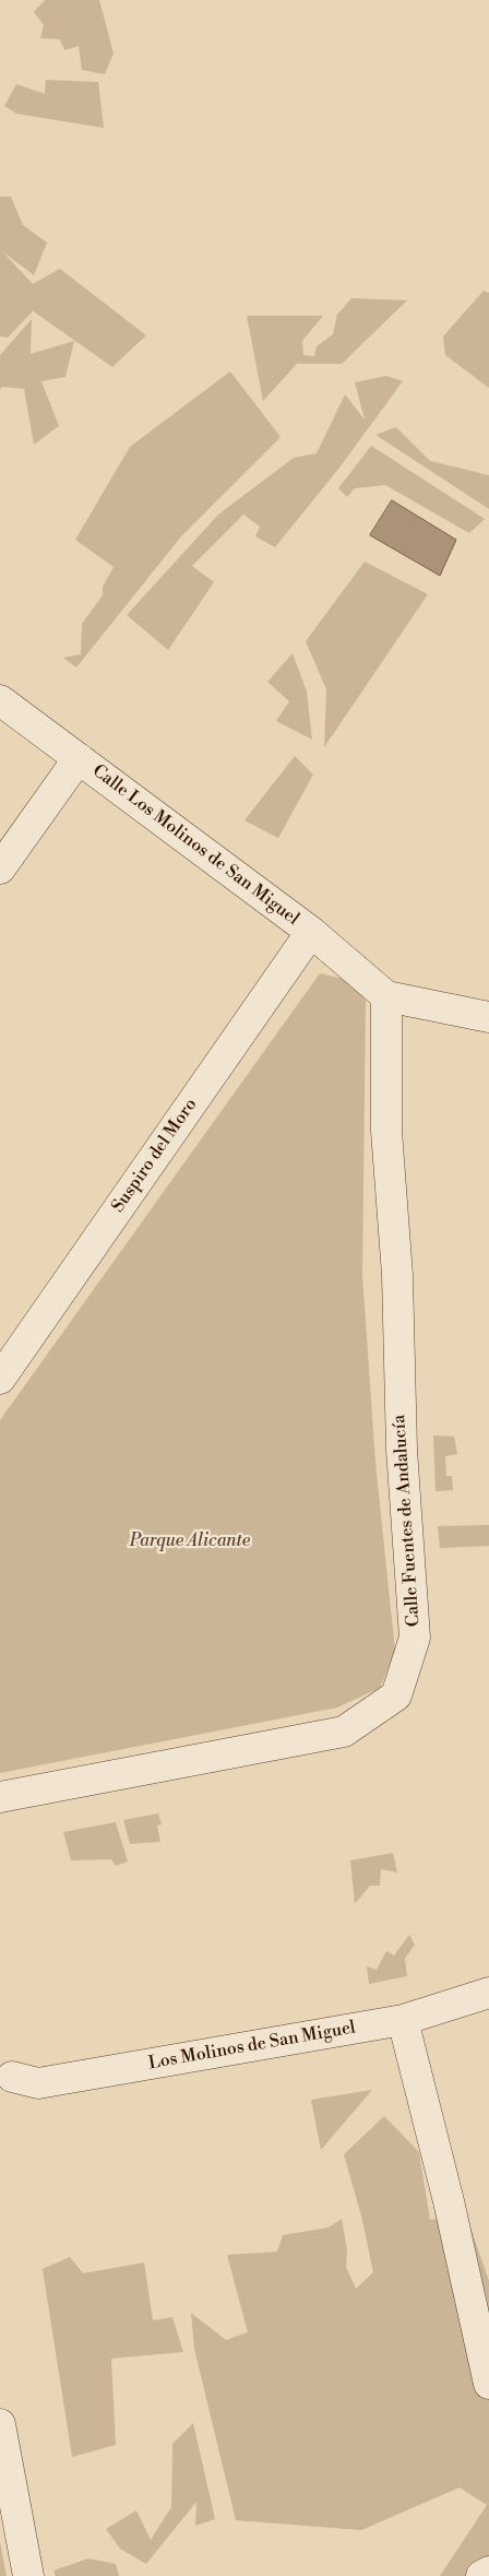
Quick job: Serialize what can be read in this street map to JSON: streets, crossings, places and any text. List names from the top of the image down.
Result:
{
  "streets": {
    "street": [
      "Calle Los Molinos de San Miguel",
      "Suspiro del Moro",
      "Calle Fuentes de Andalucía",
      "Los Molinos de San Miguel"
    ]
  },
  "crossings": [
    ["Calle Los Molinos de San Miguel", "Suspiro del Moro"],
    ["Calle Los Molinos de San Miguel", "Calle Fuentes de Andalucía"]
  ],
  "parks": ["Parque Alicante"]
}
